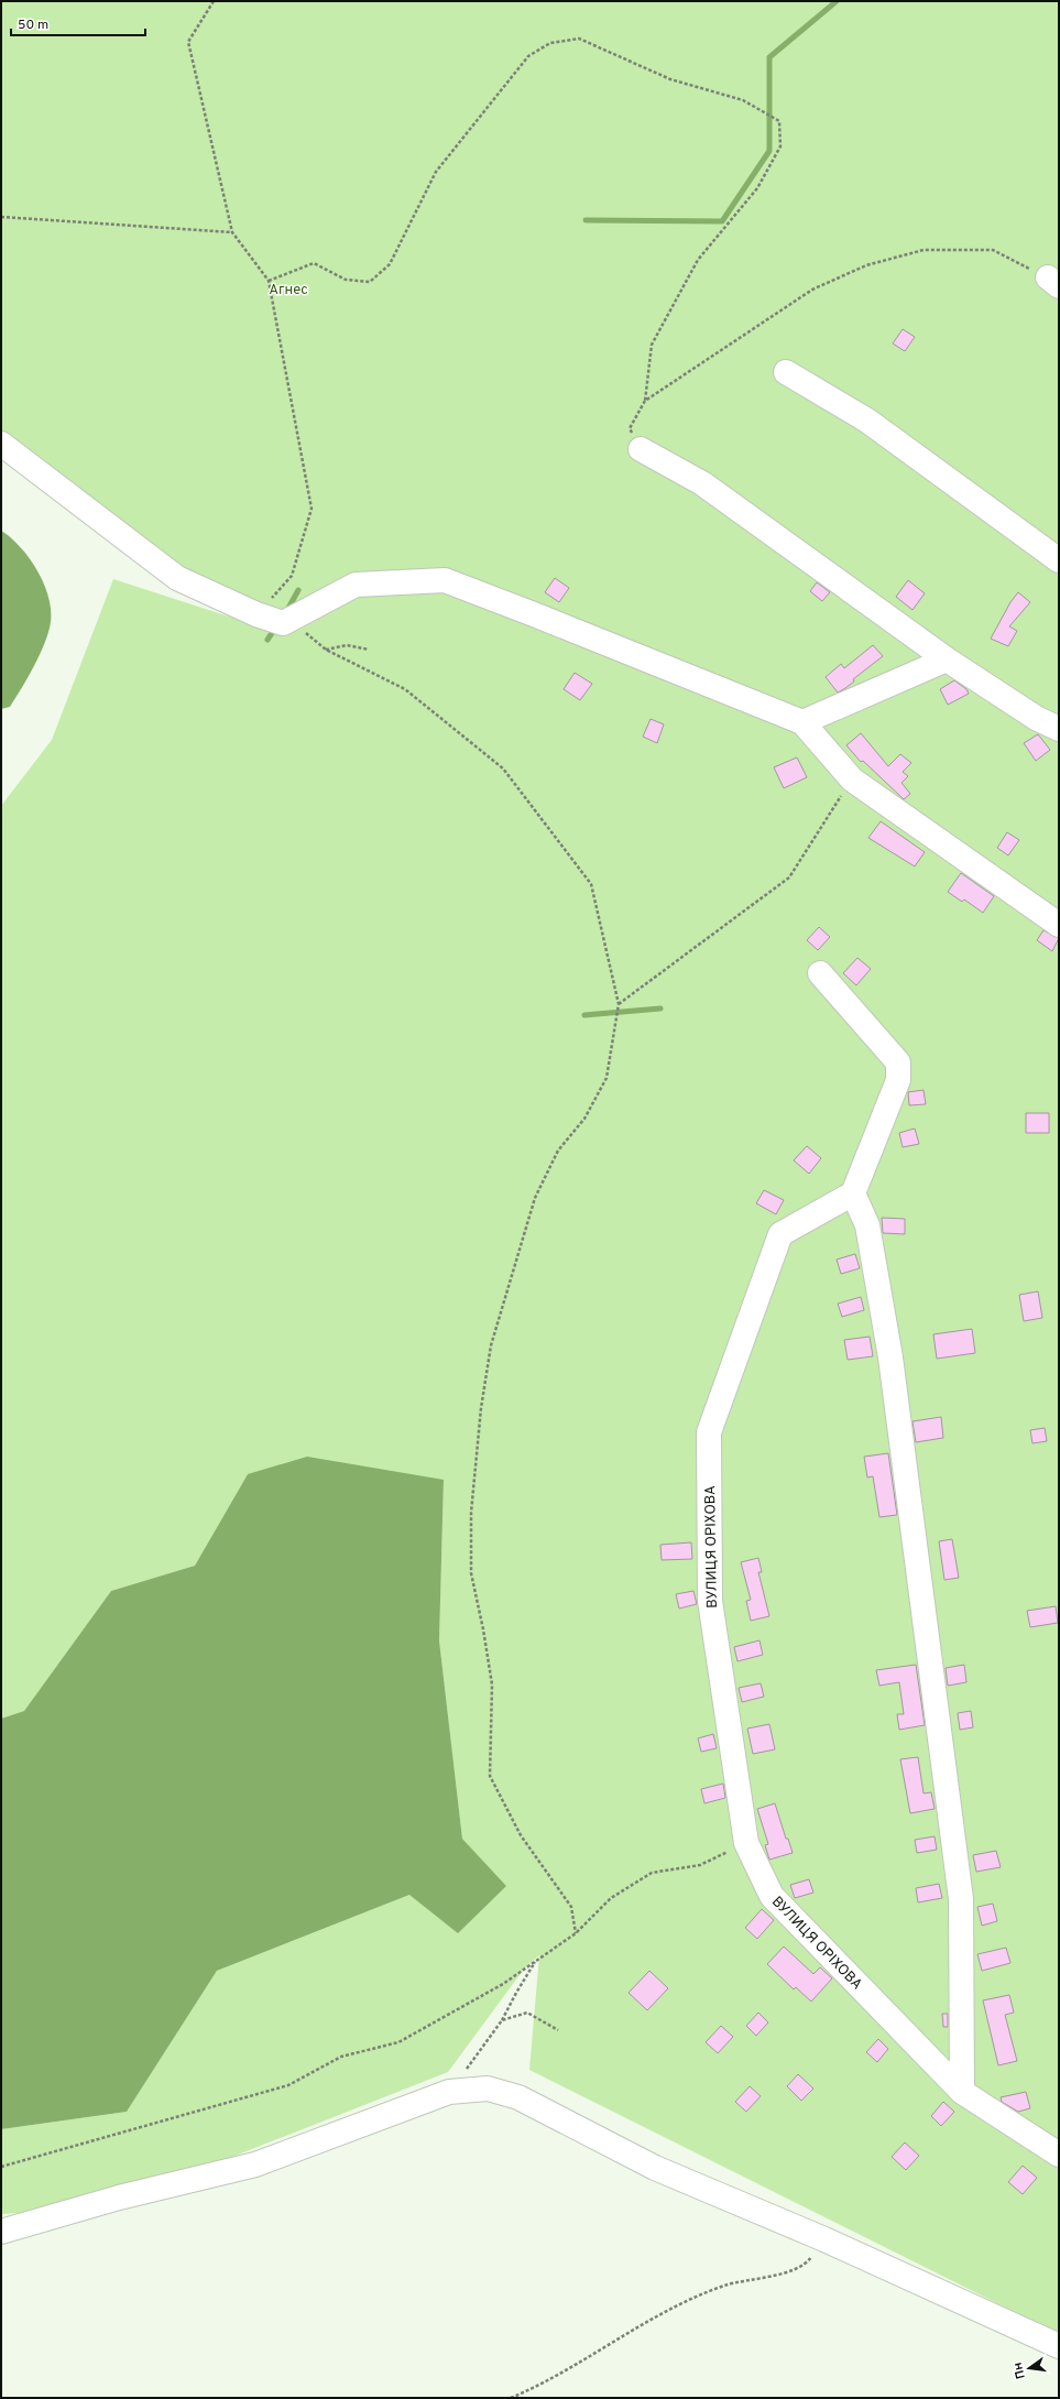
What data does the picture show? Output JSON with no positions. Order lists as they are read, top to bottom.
{
  "streets": {
    "street": ["ВУЛИЦЯ ОРІХОВА"]
  },
  "parks": ["Агнес"],
  "scale_bar": "50 m",
  "north": "left"
}
